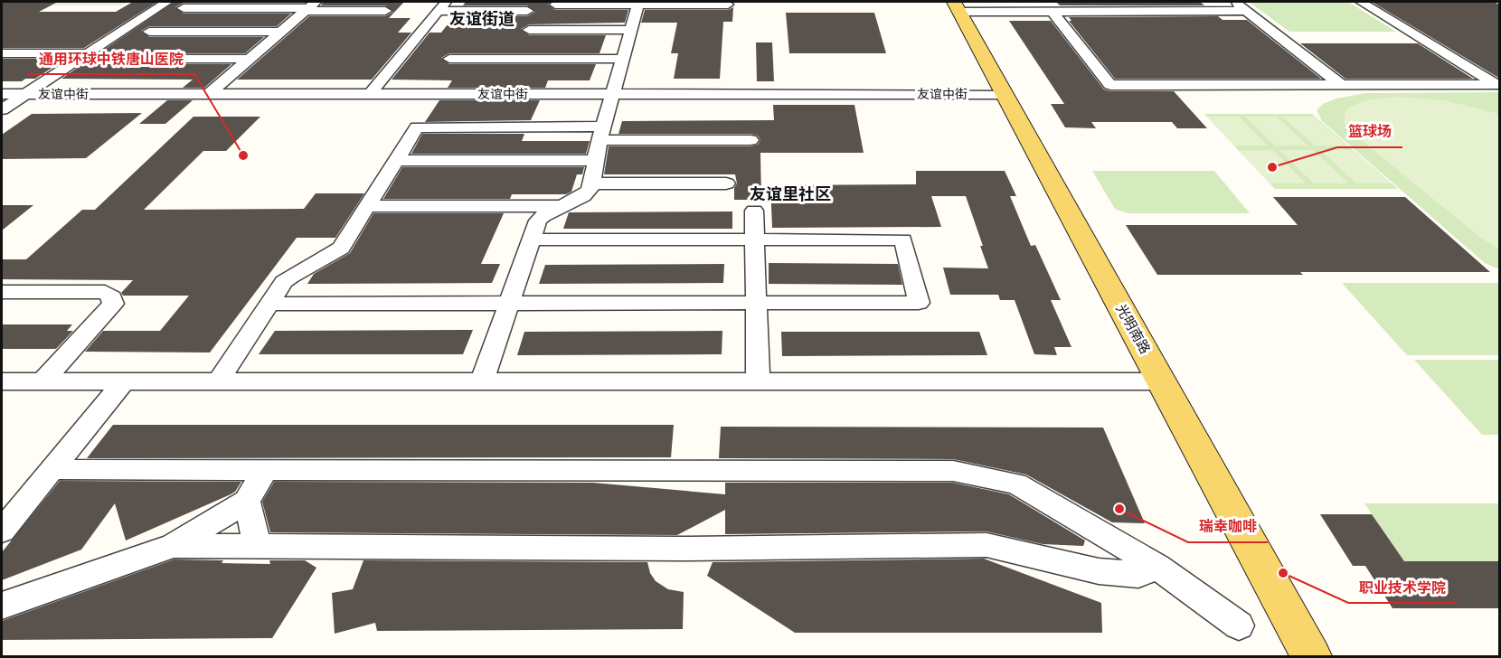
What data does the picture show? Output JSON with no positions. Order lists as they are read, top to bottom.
{
  "streets": {
    "main road": ["光明南路"],
    "street": ["友谊中街"]
  },
  "crossings": [
    ["友谊中街", "光明南路"]
  ],
  "districts": ["友谊街道", "友谊里社区"],
  "places": [
    "通用环球中铁唐山医院",
    "篮球场",
    "瑞幸咖啡",
    "职业技术学院"
  ]
}
